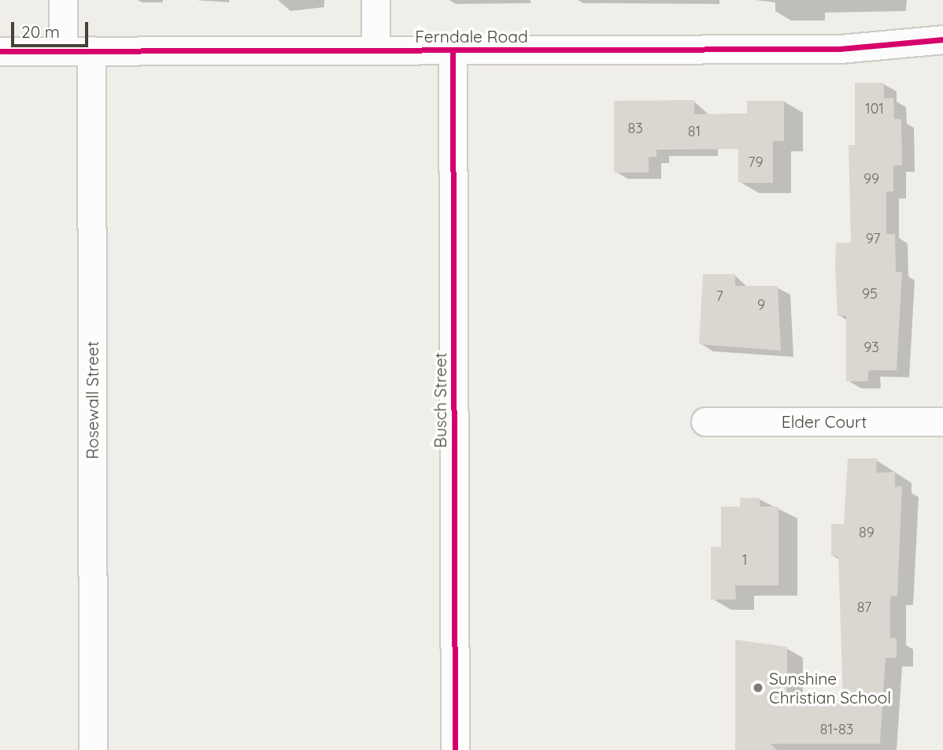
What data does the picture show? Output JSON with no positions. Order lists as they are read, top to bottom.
{
  "streets": {
    "street": [
      "Ferndale Road",
      "Rosewall Street",
      "Busch Street",
      "Elder Court"
    ]
  },
  "crossings": [
    ["Ferndale Road", "Rosewall Street"],
    ["Ferndale Road", "Busch Street"]
  ],
  "places": ["Sunshine Christian School"],
  "house_numbers": [
    "101",
    "83",
    "81",
    "79",
    "99",
    "97",
    "95",
    "7",
    "9",
    "93",
    "89",
    "1",
    "87",
    "81-83"
  ],
  "scale_bar": "20 m"
}
